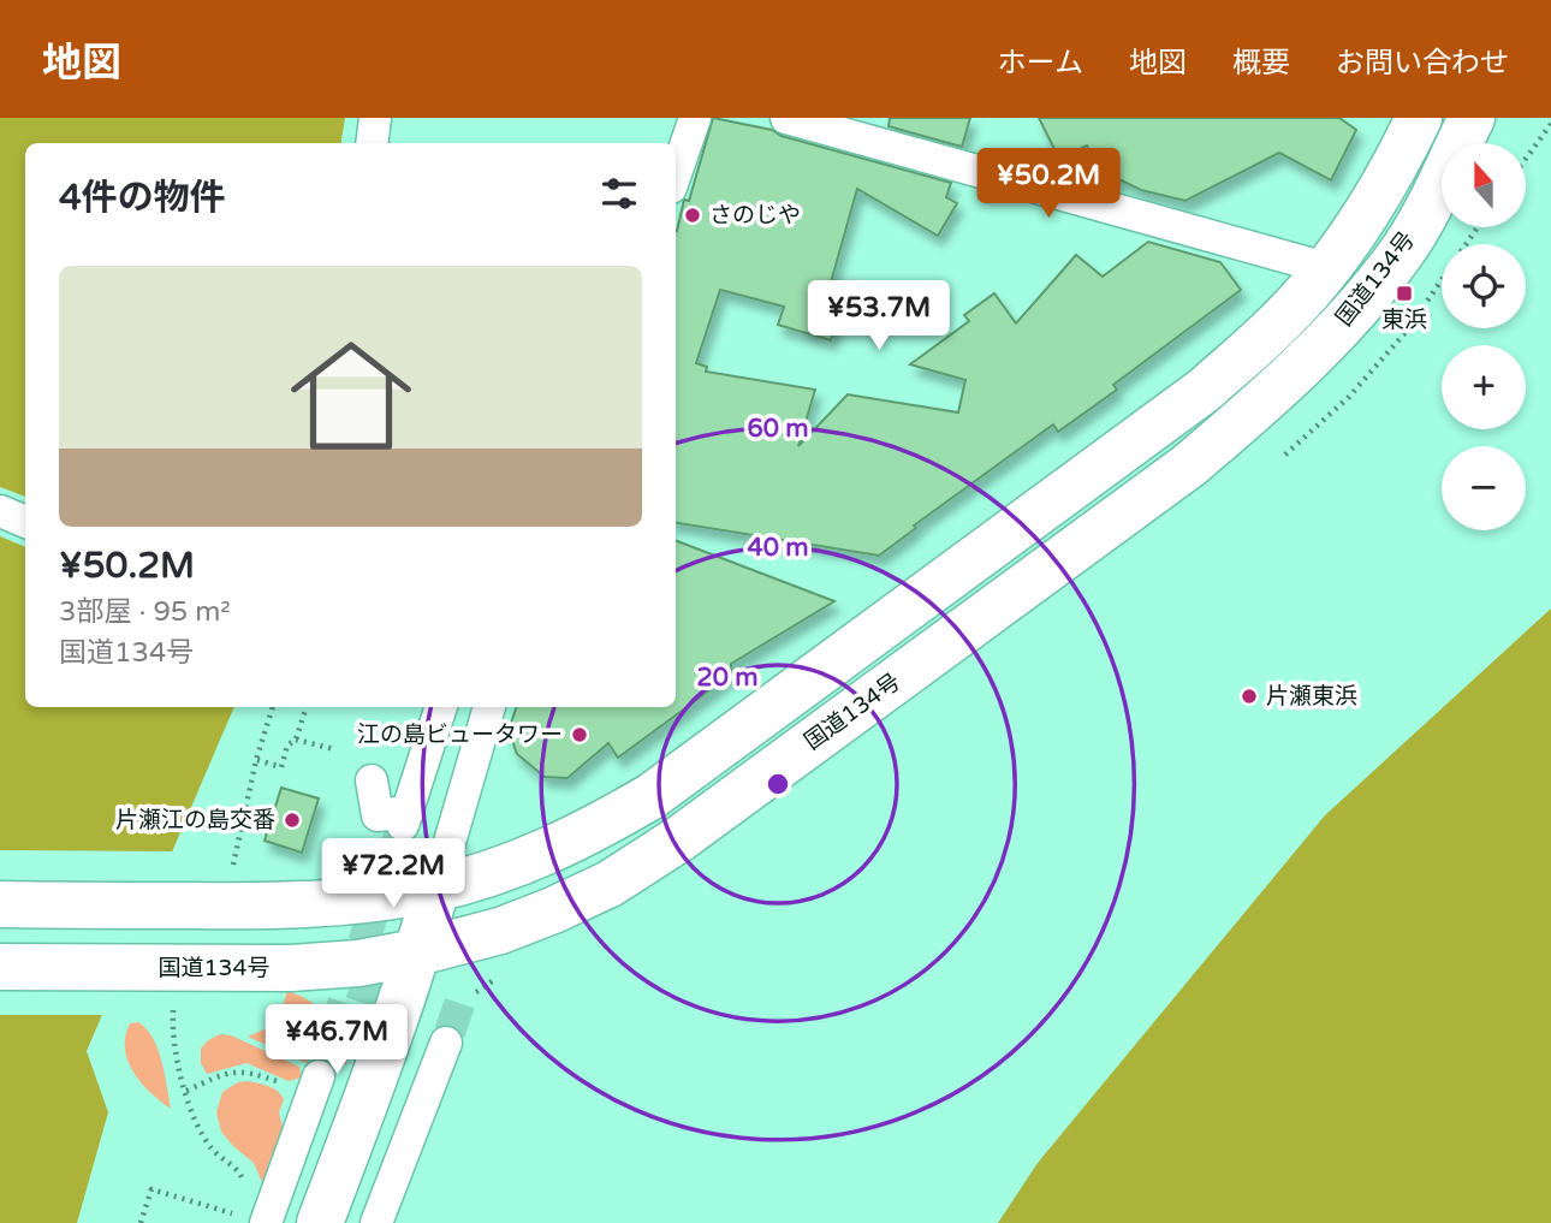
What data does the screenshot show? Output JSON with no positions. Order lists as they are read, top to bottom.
{
  "streets": {
    "main road": ["国道134号"]
  },
  "places": {
    "other": [
      "さのじや",
      "片瀬東浜",
      "江の島ビュータワー",
      "片瀬江の島交番"
    ],
    "transit": ["東浜"]
  },
  "north": "top",
  "page": {
    "header": "地図",
    "nav": [
      "ホーム",
      "地図",
      "概要",
      "お問い合わせ"
    ],
    "map_buttons": ["+", "−"],
    "heading": "4件の物件",
    "price": [
      "¥50.2M",
      "¥53.7M",
      "¥72.2M",
      "¥46.7M"
    ],
    "list": [
      {
        "name": "¥50.2M",
        "note": "3部屋 · 95 m² · 国道134号"
      }
    ]
  },
  "rings": ["60 m", "40 m", "20 m"]
}
